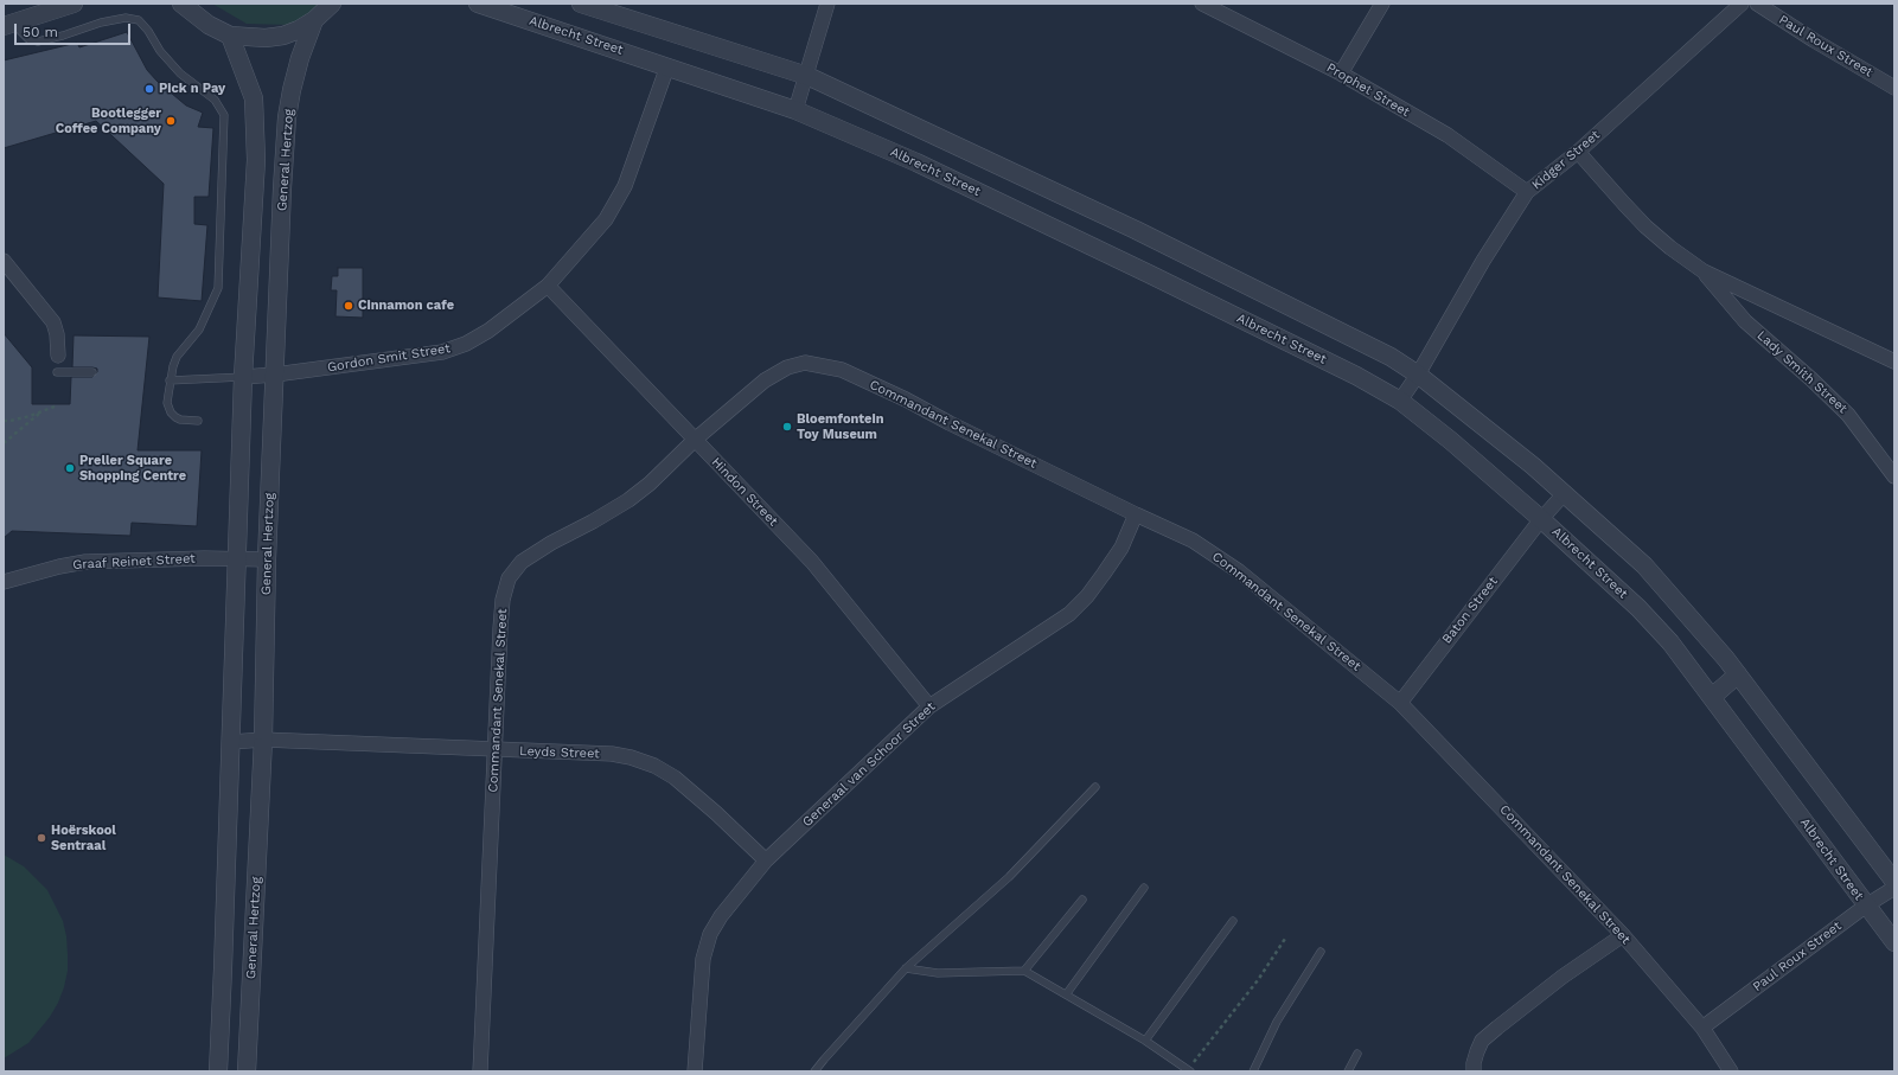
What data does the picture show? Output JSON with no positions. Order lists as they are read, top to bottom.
{
  "streets": {
    "street": [
      "Albrecht Street",
      "Paul Roux Street",
      "Prophet Street",
      "General Hertzog",
      "Kidger Street",
      "Gordon Smit Street",
      "Lady Smith Street",
      "Commandant Senekal Street",
      "Hindon Street",
      "Graaf Reinet Street",
      "Baton Street",
      "Leyds Street",
      "Generaal van Schoor Street"
    ]
  },
  "crossings": [
    ["Albrecht Street", "Paul Roux Street"],
    ["Albrecht Street", "Kidger Street"],
    ["Albrecht Street", "Gordon Smit Street"],
    ["Albrecht Street", "Baton Street"],
    ["Paul Roux Street", "Commandant Senekal Street"],
    ["Prophet Street", "Kidger Street"],
    ["General Hertzog", "Gordon Smit Street"],
    ["General Hertzog", "Graaf Reinet Street"],
    ["General Hertzog", "Leyds Street"],
    ["Kidger Street", "Lady Smith Street"],
    ["Gordon Smit Street", "Hindon Street"],
    ["Commandant Senekal Street", "Hindon Street"],
    ["Commandant Senekal Street", "Baton Street"],
    ["Commandant Senekal Street", "Leyds Street"],
    ["Commandant Senekal Street", "Generaal van Schoor Street"],
    ["Hindon Street", "Generaal van Schoor Street"],
    ["Leyds Street", "Generaal van Schoor Street"]
  ],
  "places": [
    "Pick n Pay",
    "Bootlegger Coffee Company",
    "Cinnamon cafe",
    "Bloemfontein Toy Museum",
    "Preller Square Shopping Centre",
    "Hoërskool Sentraal"
  ],
  "scale_bar": "50 m"
}
